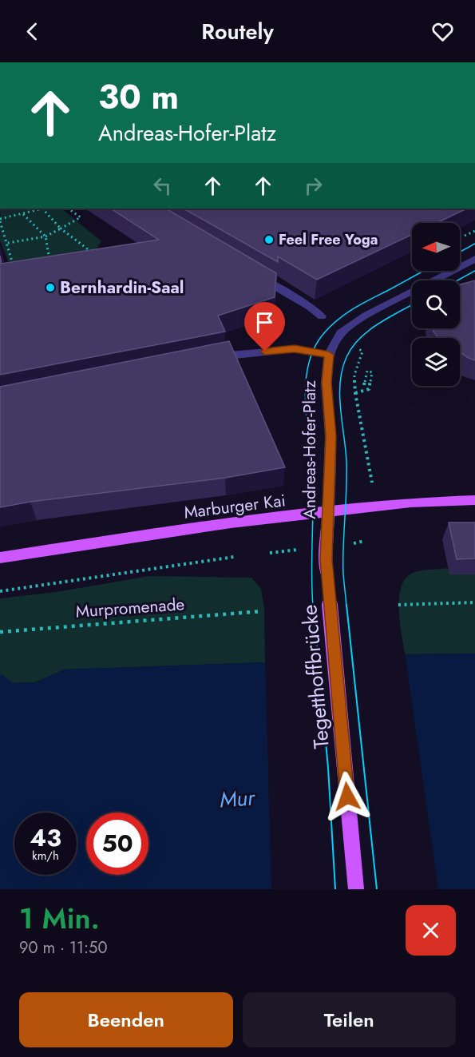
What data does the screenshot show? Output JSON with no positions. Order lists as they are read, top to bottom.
{
  "streets": {
    "main road": ["Andreas-Hofer-Platz", "Marburger Kai", "Tegetthoffbrücke"],
    "path": ["Murpromenade"]
  },
  "crossings": [
    ["Andreas-Hofer-Platz", "Marburger Kai"],
    ["Andreas-Hofer-Platz", "Tegetthoffbrücke"]
  ],
  "water": ["Mur"],
  "places": ["Feel Free Yoga", "Bernhardin-Saal"],
  "north": "left",
  "page": {
    "header": "Routely",
    "turn": ["30 m", "Andreas-Hofer-Platz"],
    "speed": "43 km/h",
    "limit": "50",
    "heading": ["1 Min.", "90 m · 11:50"],
    "buttons": ["Beenden", "Teilen"]
  }
}
